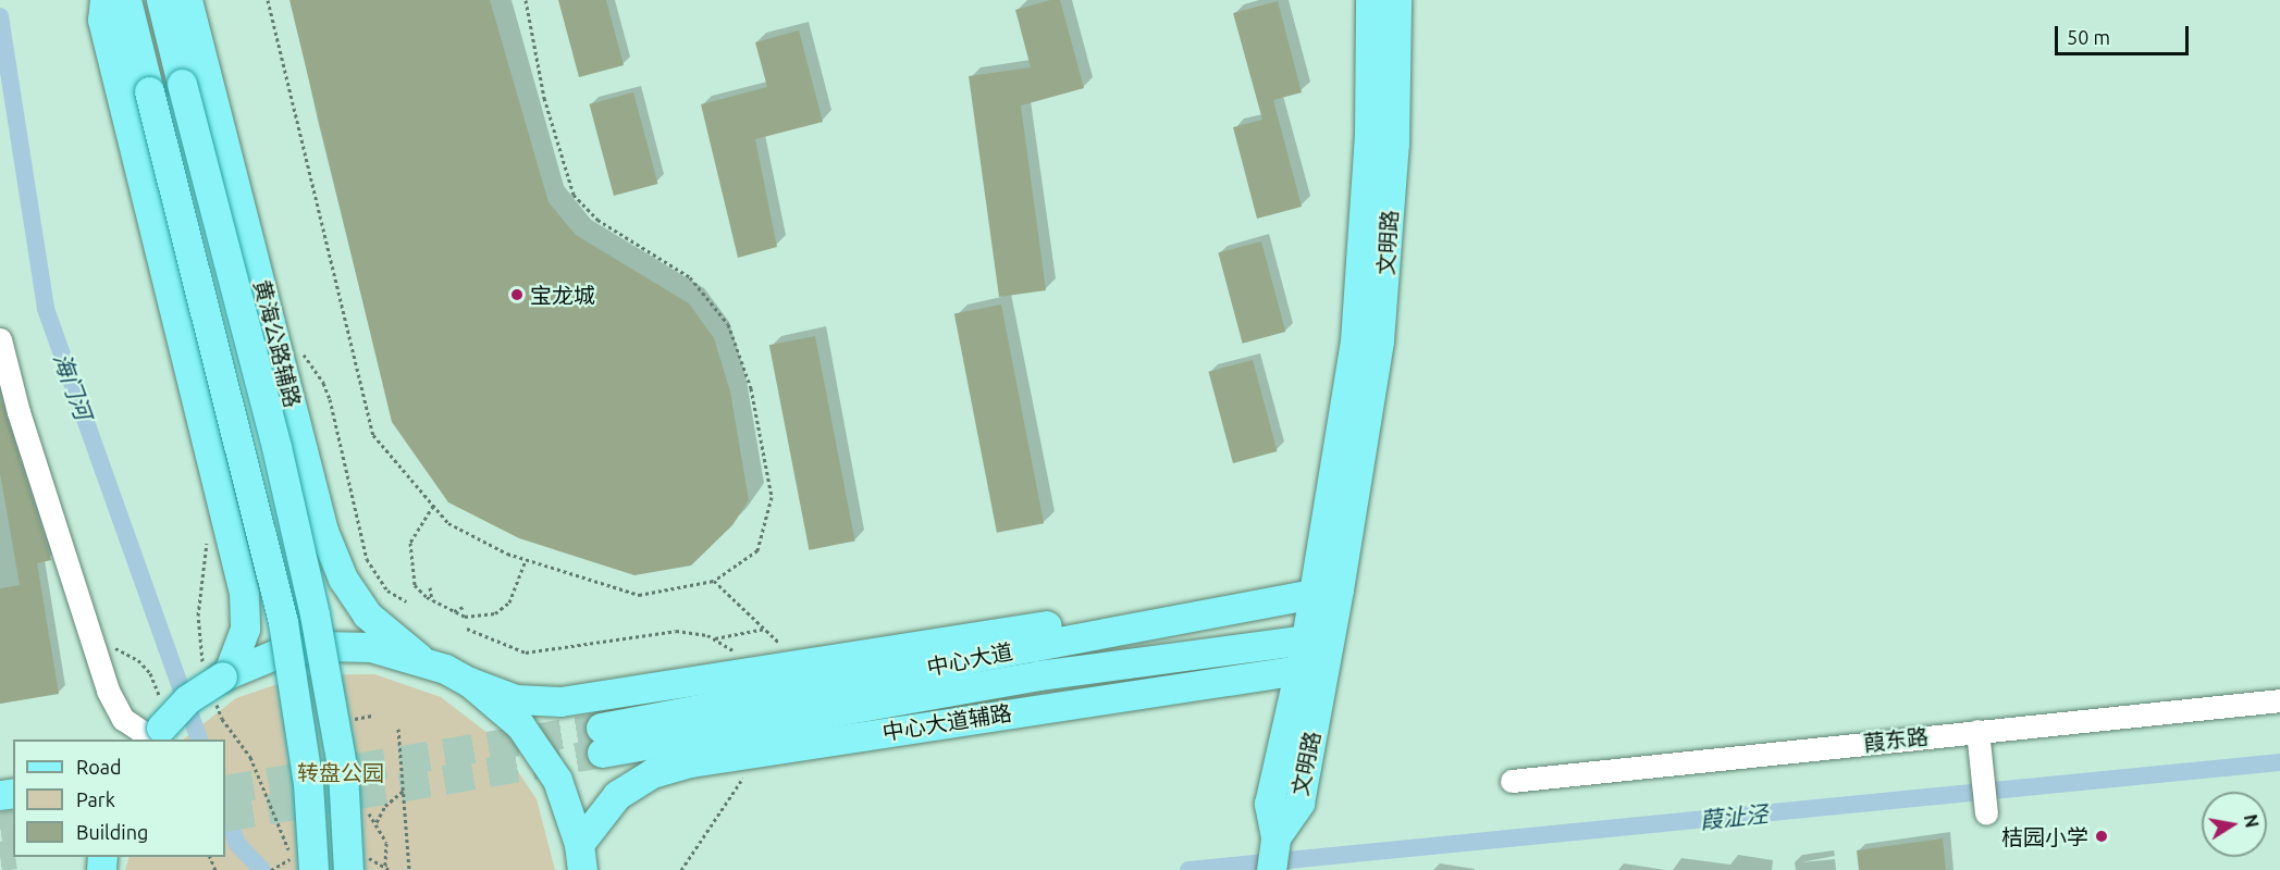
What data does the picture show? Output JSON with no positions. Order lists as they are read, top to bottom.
{
  "streets": {
    "main road": [
      "文明路",
      "黄海公路辅路",
      "中心大道",
      "中心大道辅路"
    ],
    "street": ["葭东路"]
  },
  "crossings": [
    ["文明路", "中心大道"],
    ["文明路", "中心大道辅路"]
  ],
  "water": ["海门河", "葭沚泾"],
  "parks": ["转盘公园"],
  "places": ["宝龙城", "桔园小学"],
  "legend": ["Road", "Park", "Building"],
  "scale_bar": "50 m",
  "north": "right"
}
